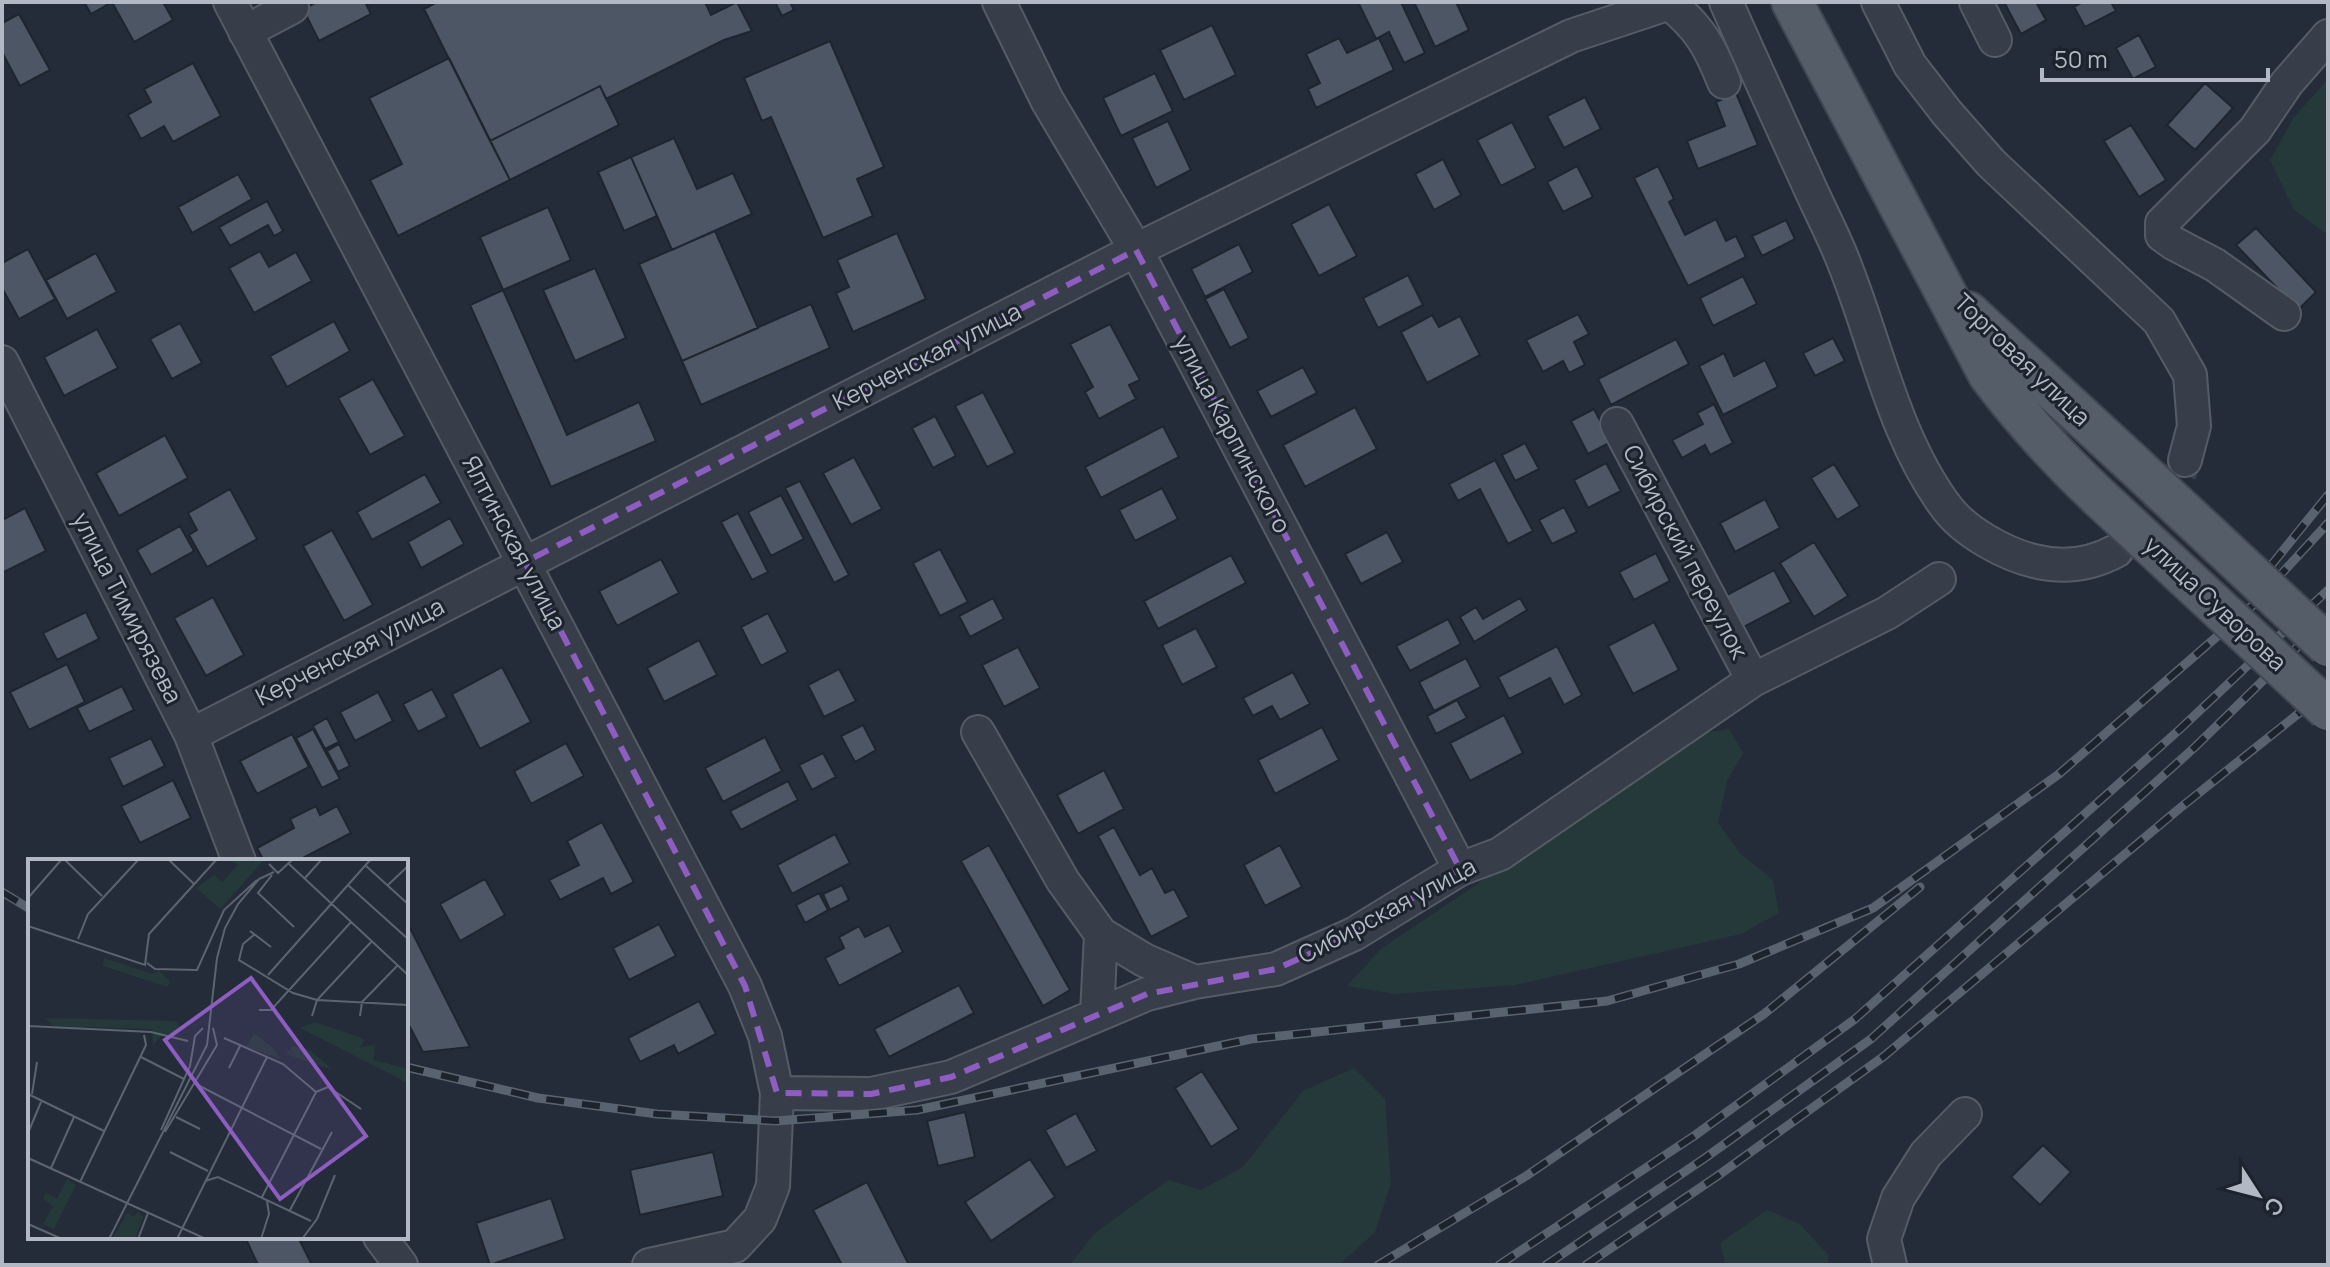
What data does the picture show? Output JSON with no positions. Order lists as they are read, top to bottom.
{
  "streets": {
    "main road": ["Торговая улица", "улица Суворова"],
    "street": [
      "Керченская улица",
      "улица Карпинского",
      "Ялтинская улица",
      "Сибирский переулок",
      "улица Тимирязева",
      "Сибирская улица"
    ]
  },
  "crossings": [
    ["Керченская улица", "улица Карпинского"],
    ["Керченская улица", "Ялтинская улица"],
    ["Керченская улица", "улица Тимирязева"],
    ["Торговая улица", "улица Суворова"],
    ["улица Карпинского", "Сибирская улица"],
    ["Ялтинская улица", "Сибирская улица"],
    ["Сибирский переулок", "Сибирская улица"]
  ],
  "scale_bar": "50 m",
  "north": "bottom right"
}
